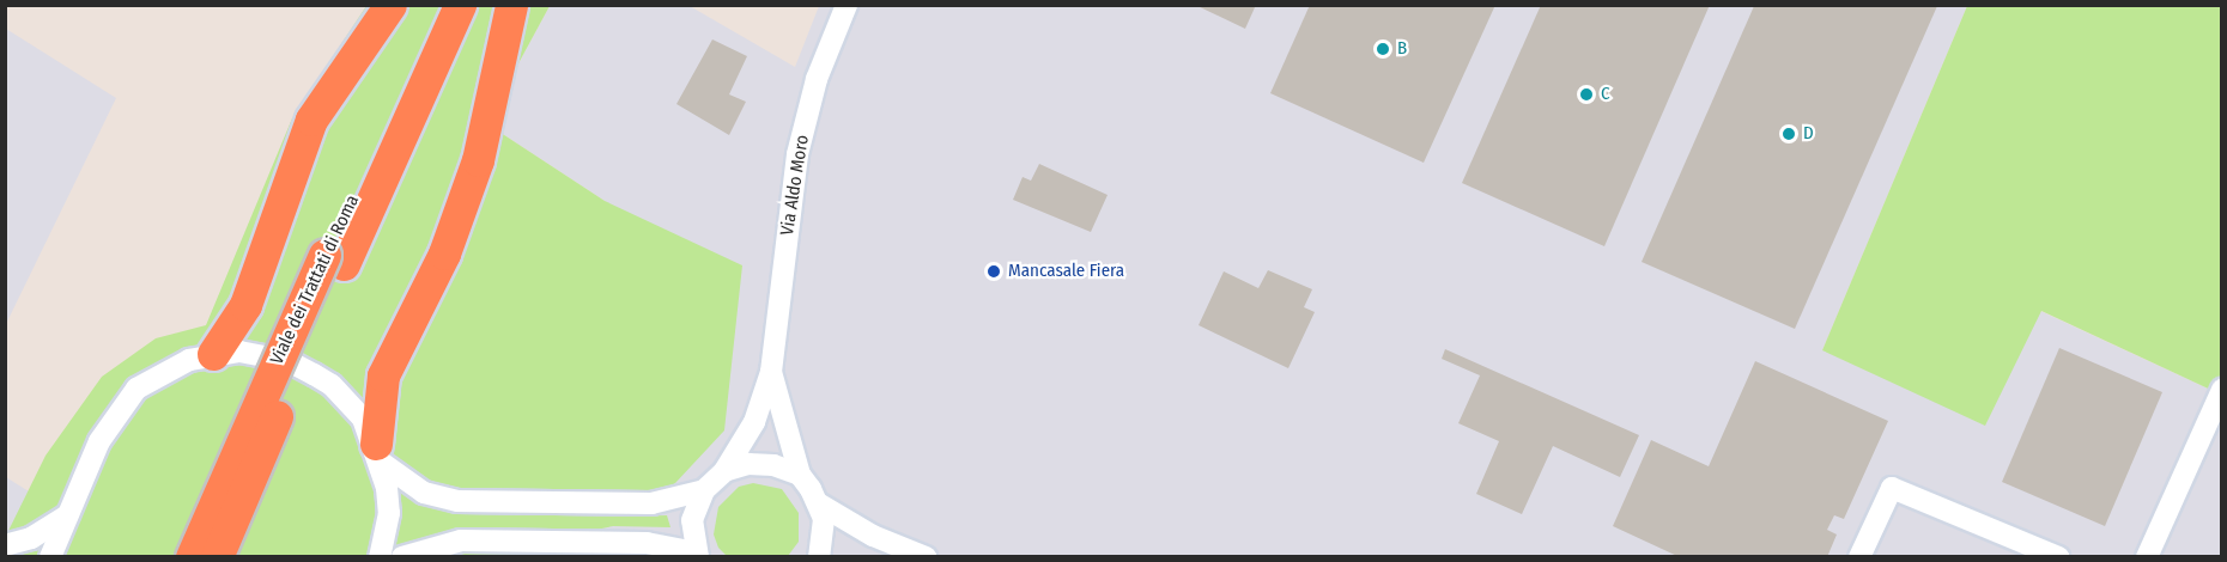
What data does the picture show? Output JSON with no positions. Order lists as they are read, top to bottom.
{
  "streets": {
    "highway": ["Viale dei Trattati di Roma"],
    "street": ["Via Aldo Moro"]
  },
  "places": [
    "B",
    "C",
    "D",
    "Mancasale Fiera"
  ]
}
